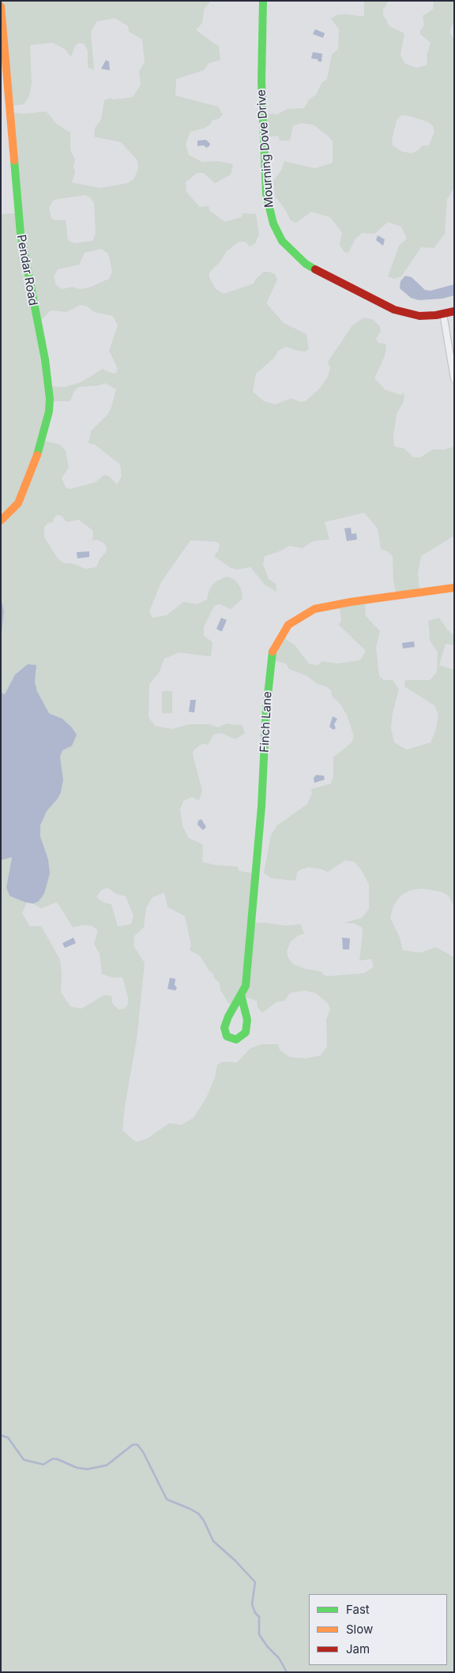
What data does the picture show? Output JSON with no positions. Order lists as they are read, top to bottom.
{
  "streets": {
    "street": ["Mourning Dove Drive", "Pendar Road", "Finch Lane"]
  },
  "legend": ["Fast", "Slow", "Jam"]
}
